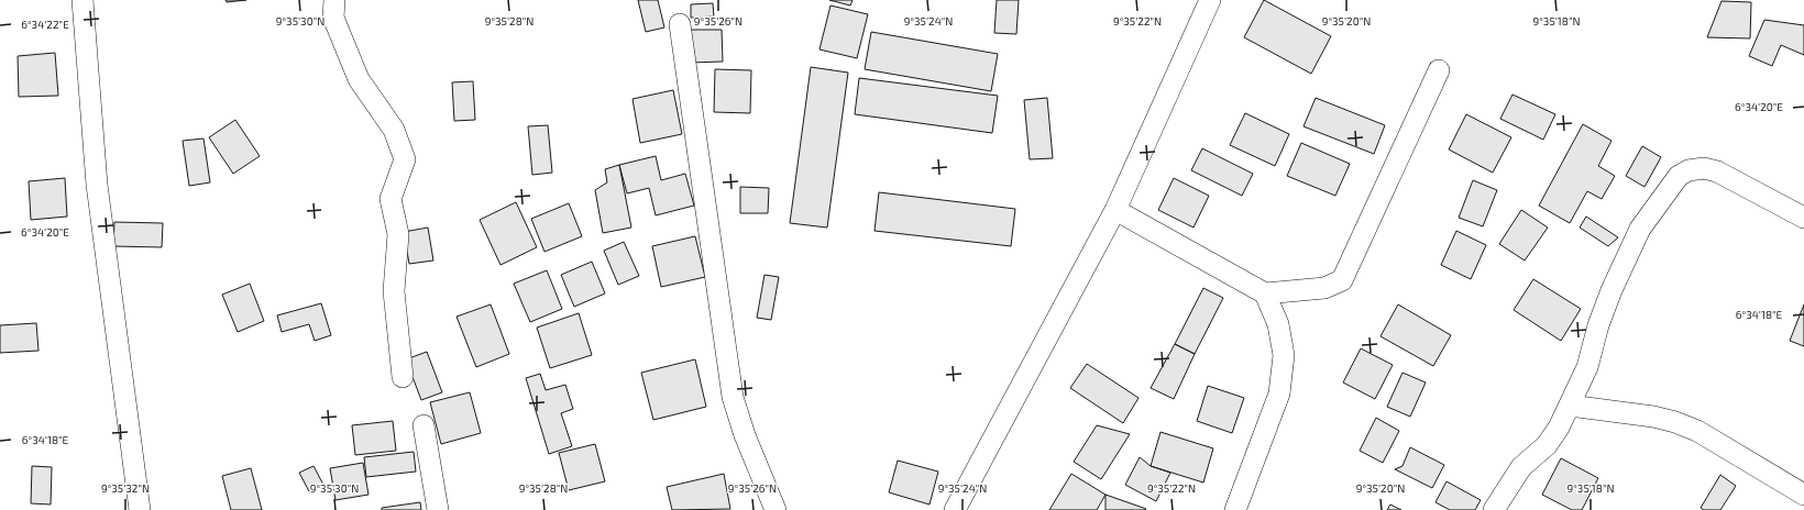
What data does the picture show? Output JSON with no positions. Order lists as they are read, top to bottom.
{
  "coordinates": [
    "9°35'30\"N",
    "9°35'28\"N",
    "9°35'26\"N",
    "9°35'24\"N",
    "9°35'22\"N",
    "9°35'20\"N",
    "9°35'18\"N",
    "6°34'22\"E",
    "6°34'20\"E",
    "6°34'18\"E",
    "9°35'32\"N"
  ]
}
